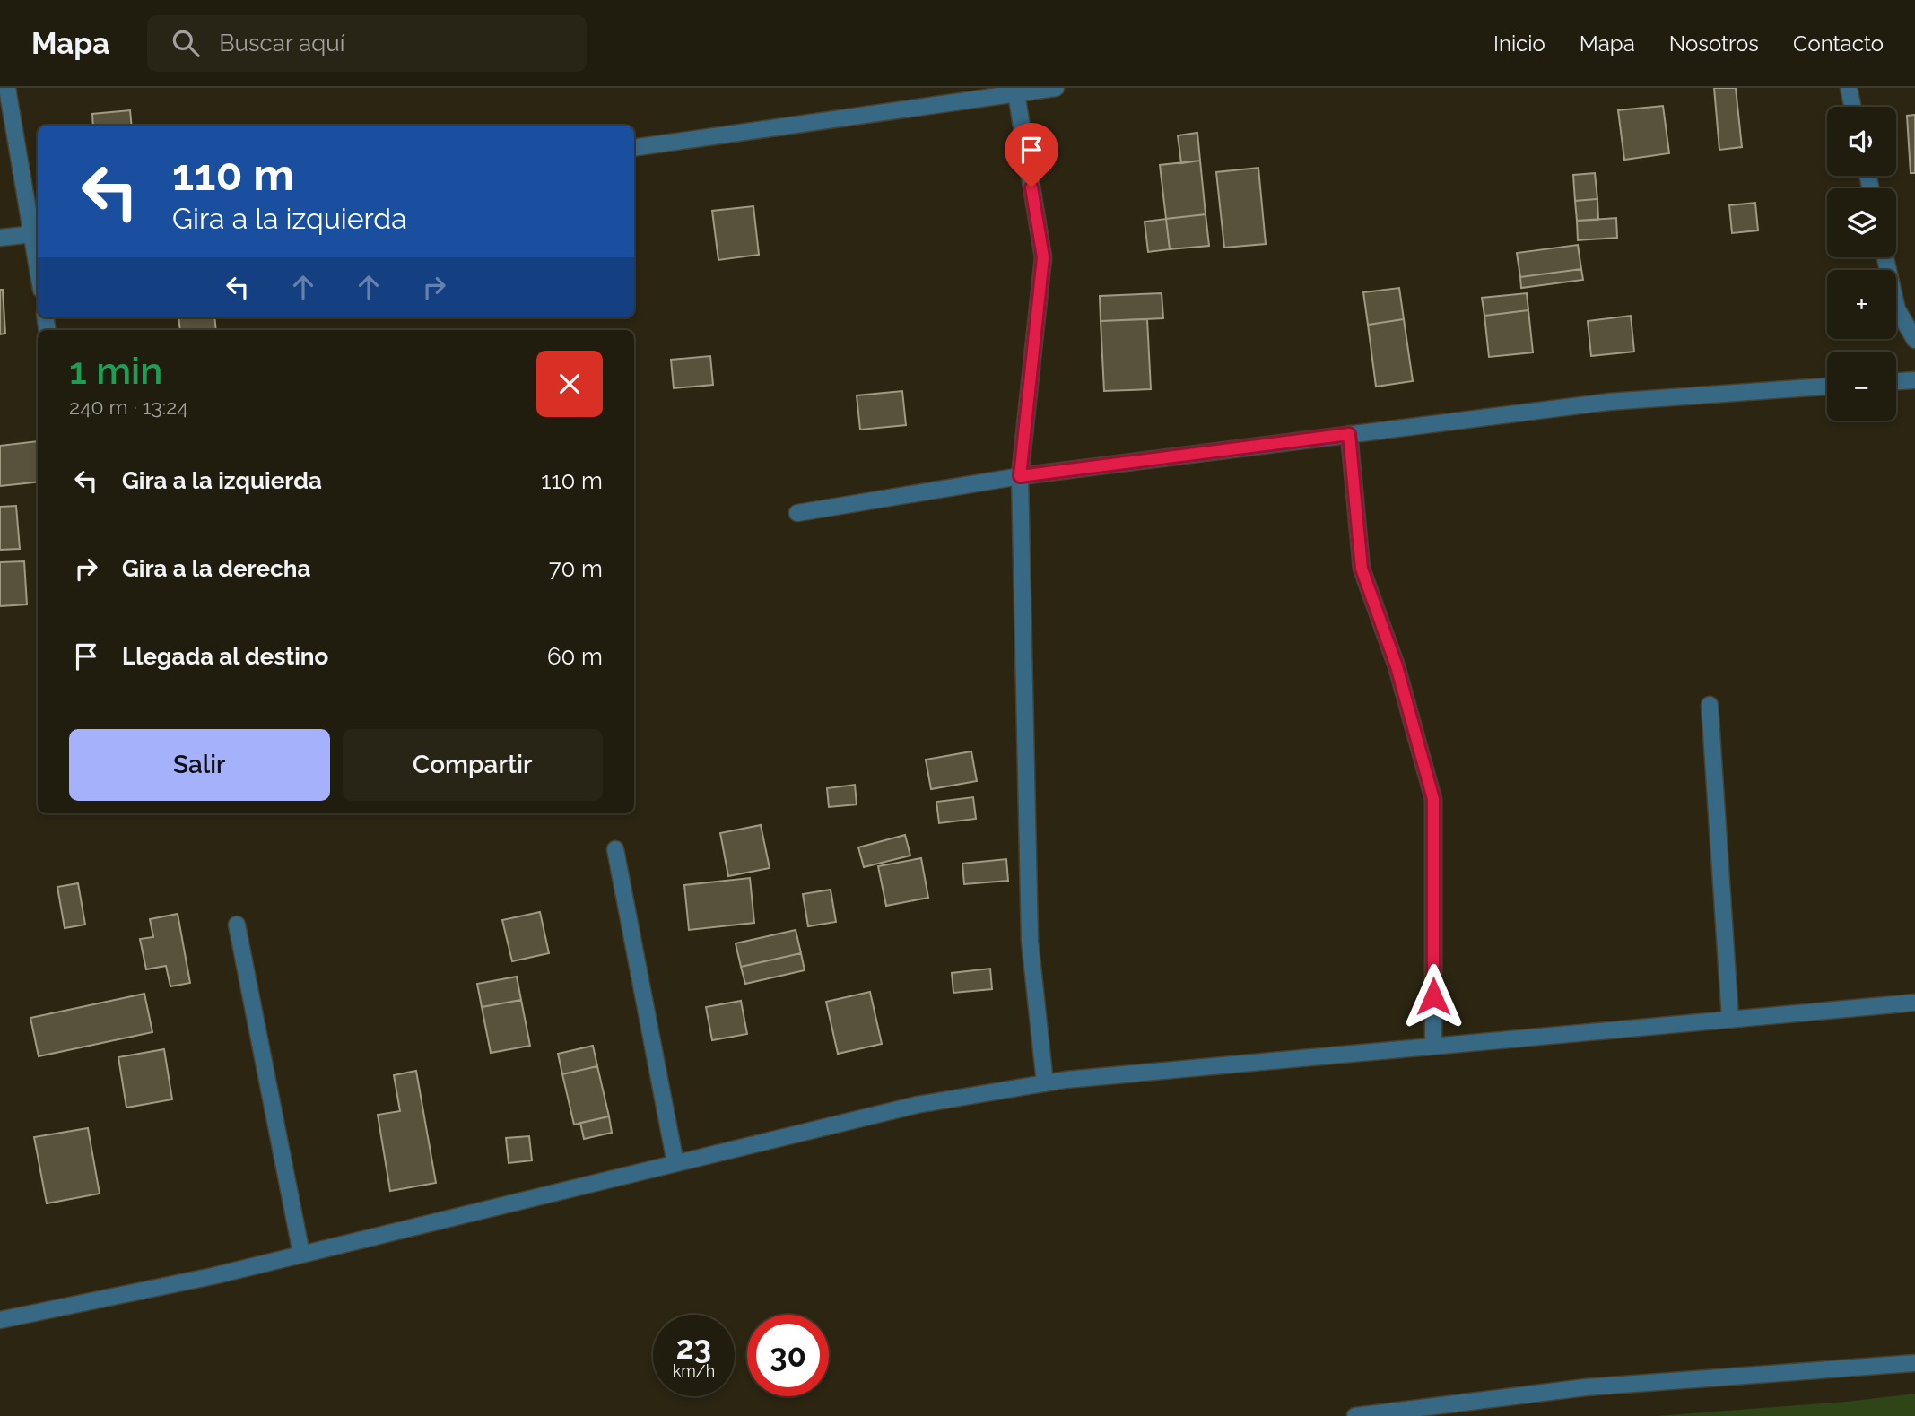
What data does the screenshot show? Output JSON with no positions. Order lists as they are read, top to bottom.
{
  "page": {
    "header": "Mapa",
    "search": "Buscar aquí",
    "nav": [
      "Inicio",
      "Mapa",
      "Nosotros",
      "Contacto"
    ],
    "map_buttons": ["+", "−"],
    "turn": ["110 m", "Gira a la izquierda"],
    "heading": ["1 min", "240 m · 13:24"],
    "list": [
      {
        "name": "Gira a la izquierda",
        "value": "110 m"
      },
      {
        "name": "Gira a la derecha",
        "value": "70 m"
      },
      {
        "name": "Llegada al destino",
        "value": "60 m"
      }
    ],
    "buttons": ["Salir", "Compartir"],
    "speed": "23 km/h",
    "limit": "30"
  }
}
